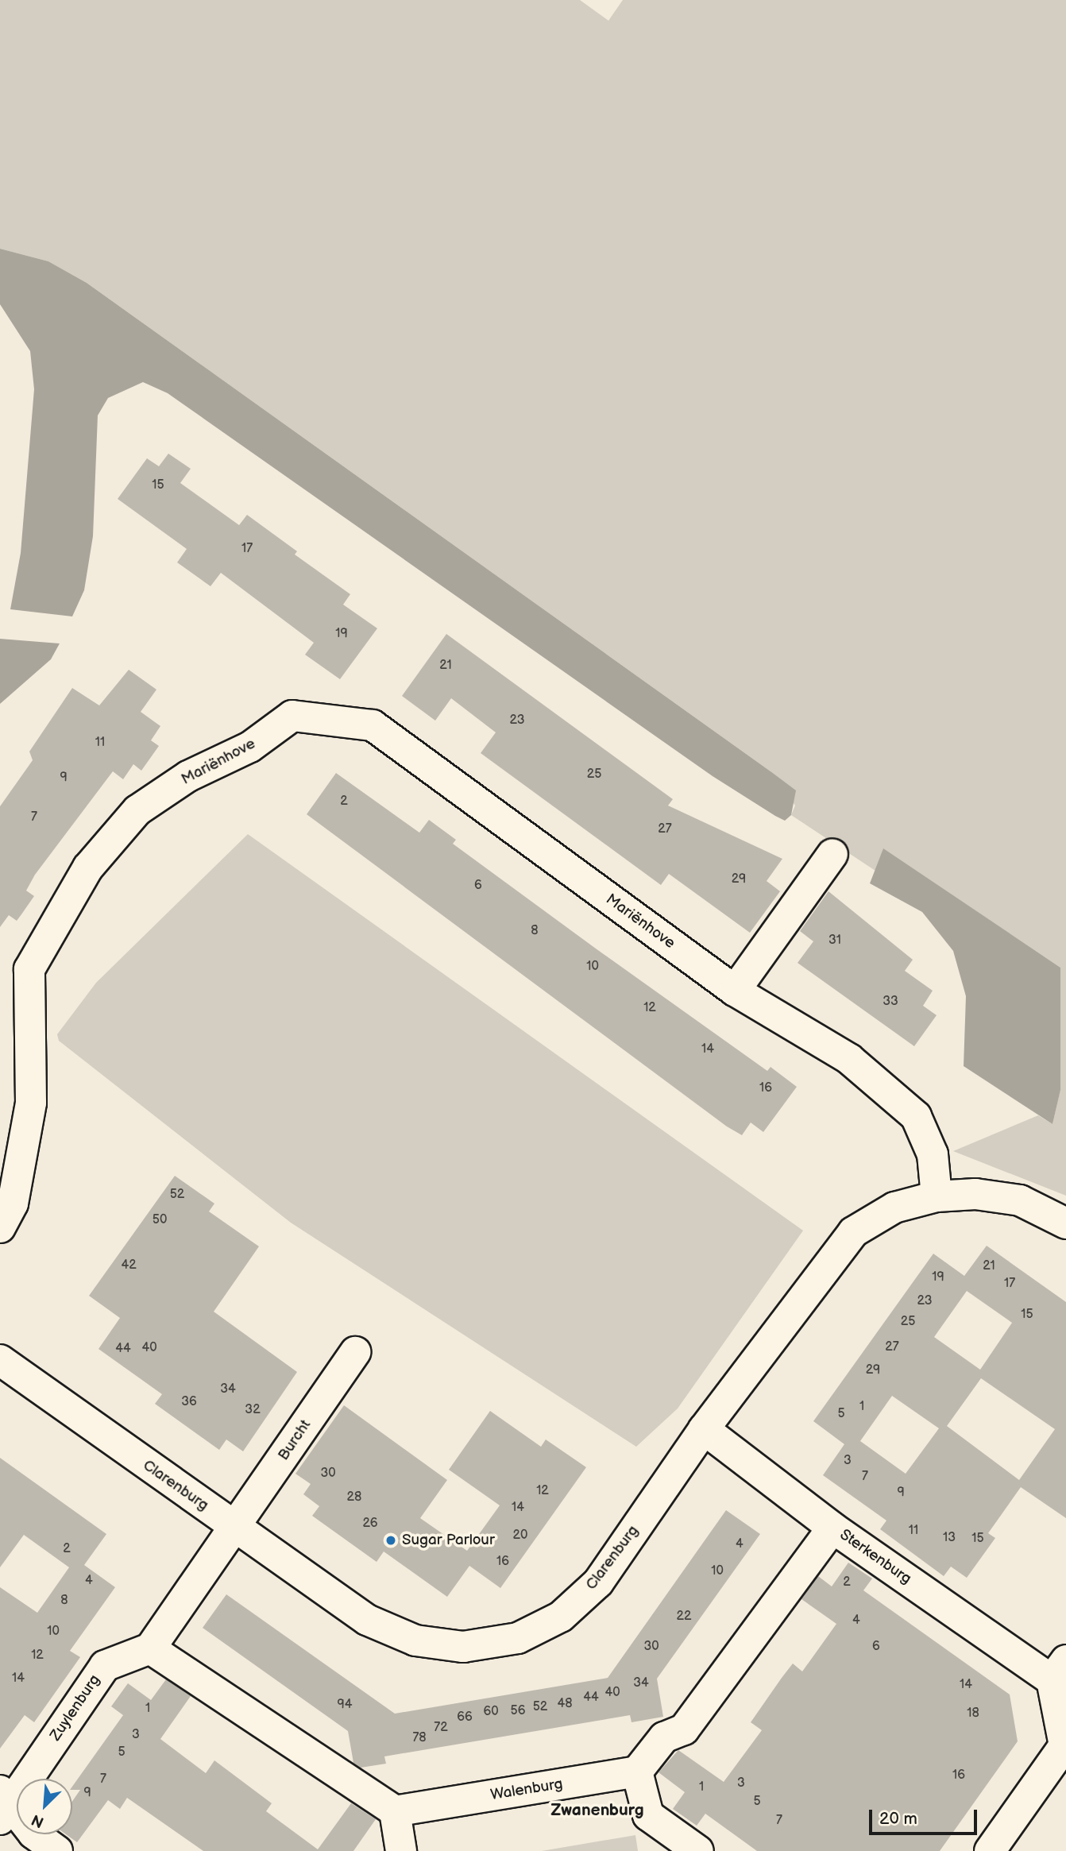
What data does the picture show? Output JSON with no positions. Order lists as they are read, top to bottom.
{
  "streets": {
    "street": [
      "Mariënhove",
      "Burcht",
      "Clarenburg",
      "Sterkenburg",
      "Zuylenburg",
      "Walenburg"
    ]
  },
  "crossings": [
    ["Mariënhove", "Clarenburg"],
    ["Burcht", "Clarenburg"],
    ["Clarenburg", "Sterkenburg"]
  ],
  "districts": ["Zwanenburg"],
  "places": ["Sugar Parlour"],
  "house_numbers": [
    "15",
    "17",
    "19",
    "21",
    "23",
    "11",
    "25",
    "9",
    "2",
    "7",
    "27",
    "29",
    "6",
    "8",
    "31",
    "10",
    "33",
    "12",
    "14",
    "16",
    "52",
    "50",
    "42",
    "21",
    "19",
    "17",
    "23",
    "15",
    "25",
    "27",
    "40",
    "44",
    "29",
    "34",
    "36",
    "1",
    "32",
    "5",
    "3",
    "30",
    "7",
    "12",
    "9",
    "28",
    "14",
    "26",
    "11",
    "20",
    "13",
    "15",
    "4",
    "2",
    "16",
    "10",
    "4",
    "2",
    "8",
    "22",
    "4",
    "10",
    "30",
    "6",
    "12",
    "14",
    "34",
    "14",
    "40",
    "44",
    "48",
    "94",
    "52",
    "1",
    "56",
    "60",
    "18",
    "66",
    "72",
    "3",
    "78",
    "5",
    "16",
    "7",
    "3",
    "1",
    "9",
    "5",
    "7"
  ],
  "scale_bar": "20 m",
  "north": "bottom left"
}
